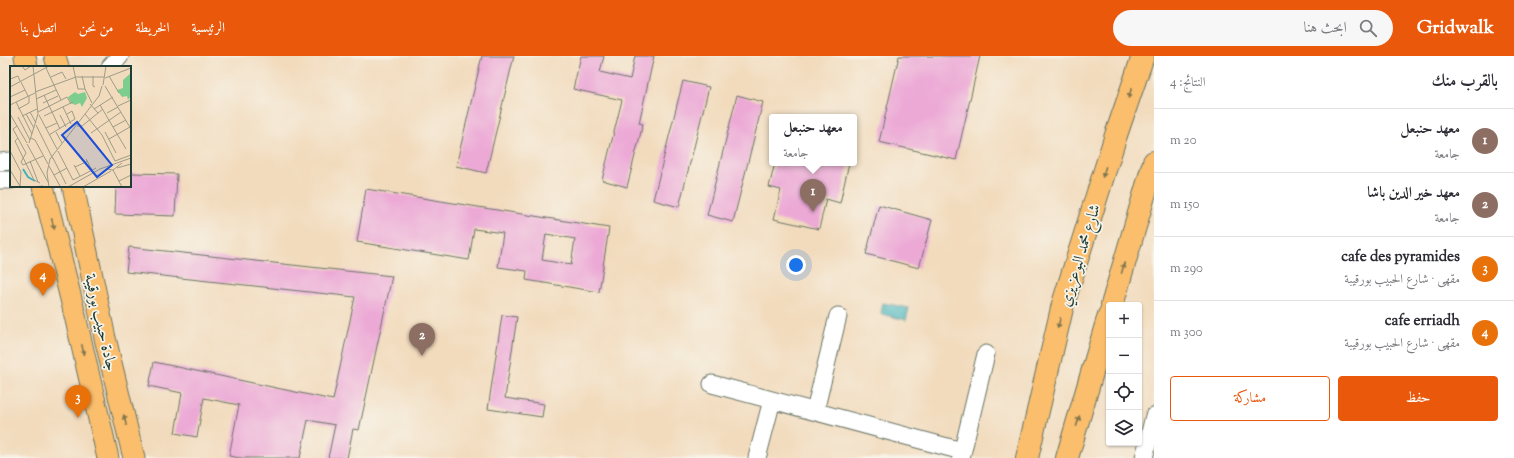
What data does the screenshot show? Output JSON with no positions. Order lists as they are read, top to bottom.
{
  "streets": {
    "highway": ["شارع محمد البوعزيزي"],
    "main road": ["جادة حبيب بورقيبة"]
  },
  "page": {
    "header": "Gridwalk",
    "search": "ابحث هنا",
    "nav": [
      "الرئيسية",
      "الخريطة",
      "من نحن",
      "اتصل بنا"
    ],
    "heading": ["بالقرب منك", "النتائج: 4"],
    "list": [
      {
        "mark": "1",
        "name": "معهد حنبعل",
        "note": "جامعة",
        "value": "20 m"
      },
      {
        "mark": "2",
        "name": "معهد خير الدين باشا",
        "note": "جامعة",
        "value": "150 m"
      },
      {
        "mark": "3",
        "name": "cafe des pyramides",
        "note": "مقهى · شارع الحبيب بورقيبة",
        "value": "290 m"
      },
      {
        "mark": "4",
        "name": "cafe erriadh",
        "note": "مقهى · شارع الحبيب بورقيبة",
        "value": "300 m"
      }
    ],
    "popup": ["معهد حنبعل", "جامعة"],
    "pins": [
      "1",
      "4",
      "2",
      "3"
    ],
    "map_buttons": ["+", "−"],
    "buttons": ["حفظ", "مشاركة"]
  }
}
